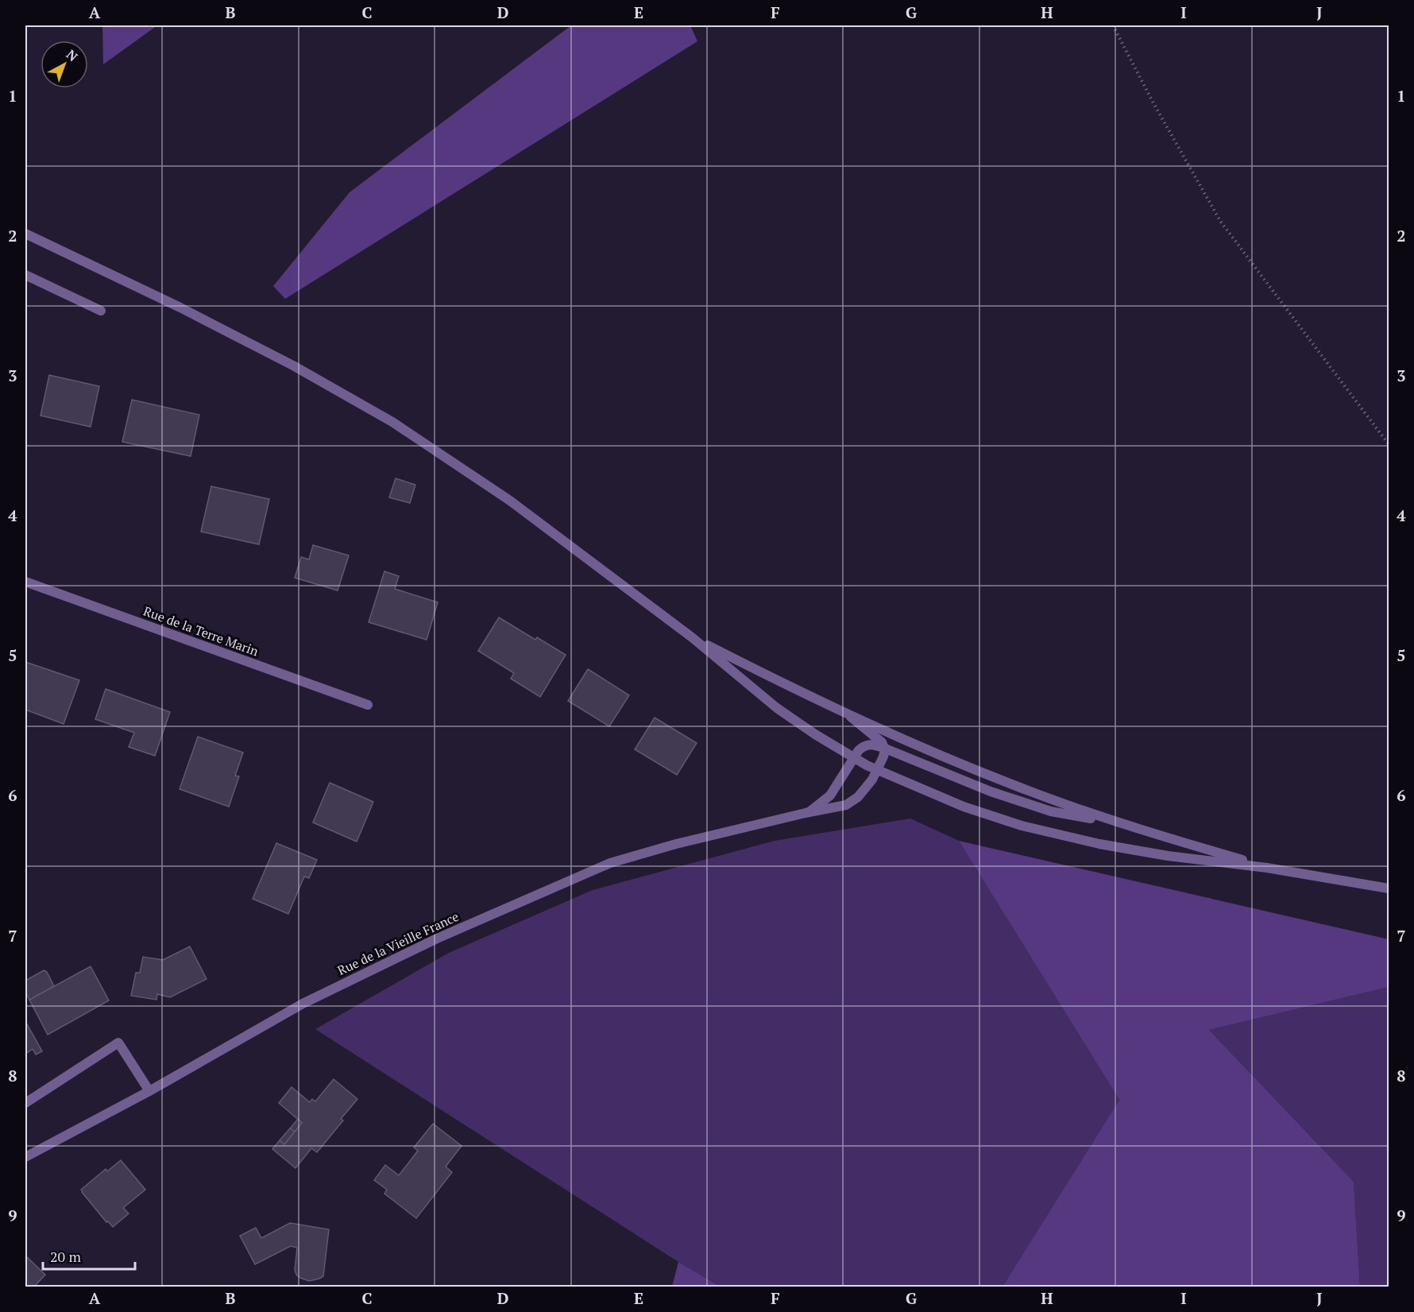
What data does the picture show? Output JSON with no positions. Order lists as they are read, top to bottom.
{
  "streets": {
    "street": ["Rue de la Terre Marin", "Rue de la Vieille France"]
  },
  "scale_bar": "20 m",
  "north": "top right",
  "grid": {
    "columns": [
      "A",
      "B",
      "C",
      "D",
      "E",
      "F",
      "G",
      "H",
      "I",
      "J"
    ],
    "rows": [
      "1",
      "2",
      "3",
      "4",
      "5",
      "6",
      "7",
      "8",
      "9"
    ]
  }
}
